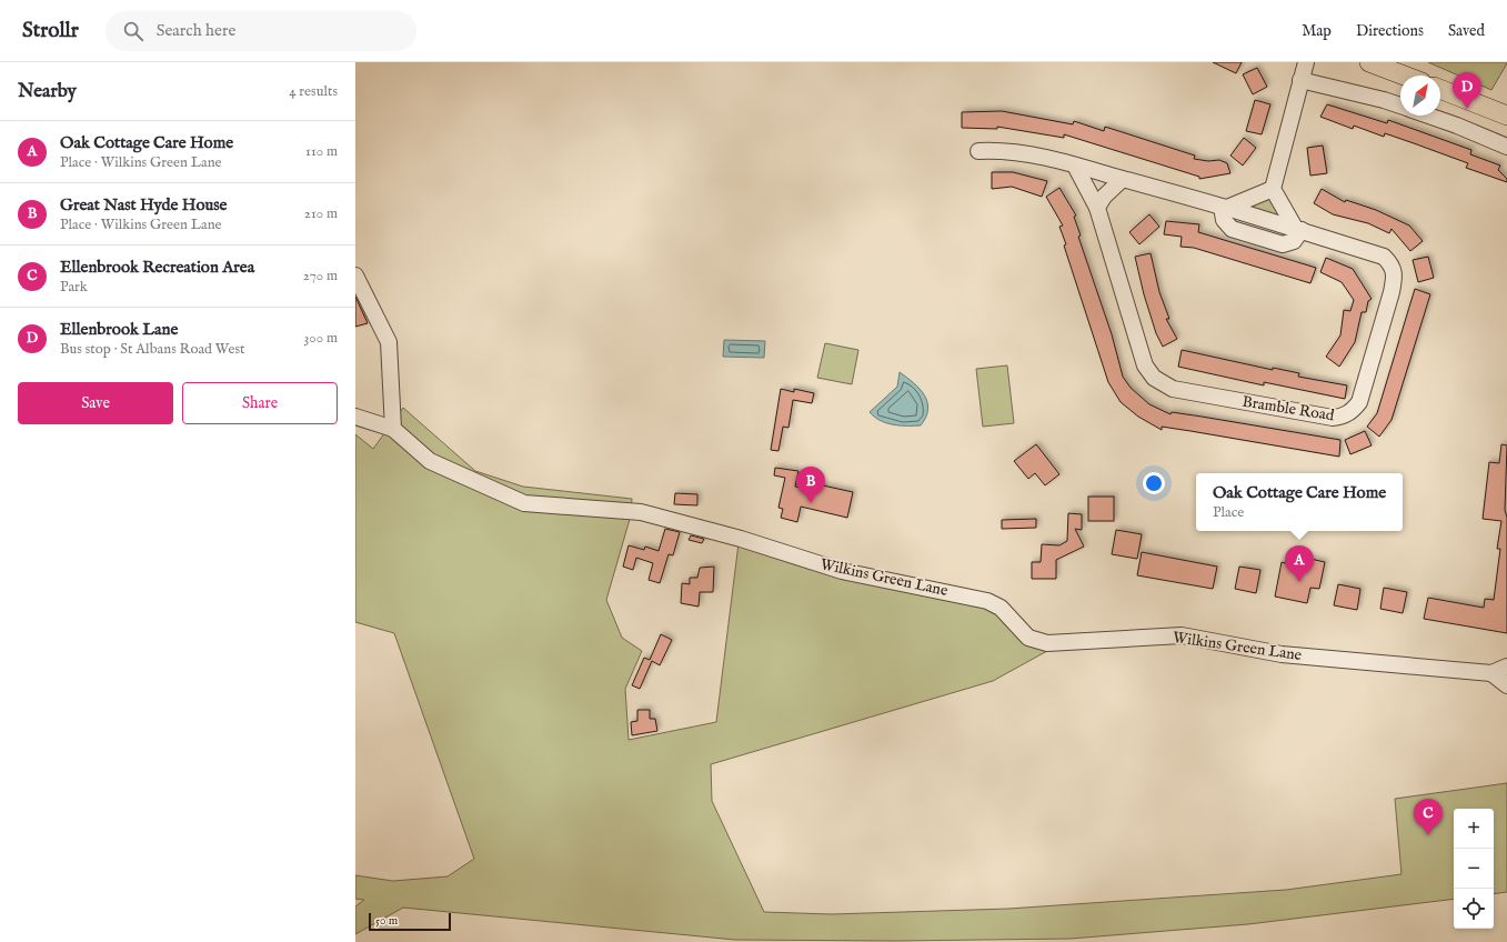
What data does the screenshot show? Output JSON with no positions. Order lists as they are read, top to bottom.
{
  "streets": {
    "street": ["Bramble Road", "Wilkins Green Lane"]
  },
  "scale_bar": "50 m",
  "north": "top right",
  "page": {
    "header": "Strollr",
    "search": "Search here",
    "nav": ["Map", "Directions", "Saved"],
    "heading": ["Nearby", "4 results"],
    "pins": [
      "D",
      "B",
      "A",
      "C"
    ],
    "list": [
      {
        "mark": "A",
        "name": "Oak Cottage Care Home",
        "note": "Place · Wilkins Green Lane",
        "value": "110 m"
      },
      {
        "mark": "B",
        "name": "Great Nast Hyde House",
        "note": "Place · Wilkins Green Lane",
        "value": "210 m"
      },
      {
        "mark": "C",
        "name": "Ellenbrook Recreation Area",
        "note": "Park",
        "value": "270 m"
      },
      {
        "mark": "D",
        "name": "Ellenbrook Lane",
        "note": "Bus stop · St Albans Road West",
        "value": "300 m"
      }
    ],
    "buttons": ["Save", "Share"],
    "popup": ["Oak Cottage Care Home", "Place"],
    "map_buttons": ["+", "−"],
    "scale": "50 m"
  }
}
